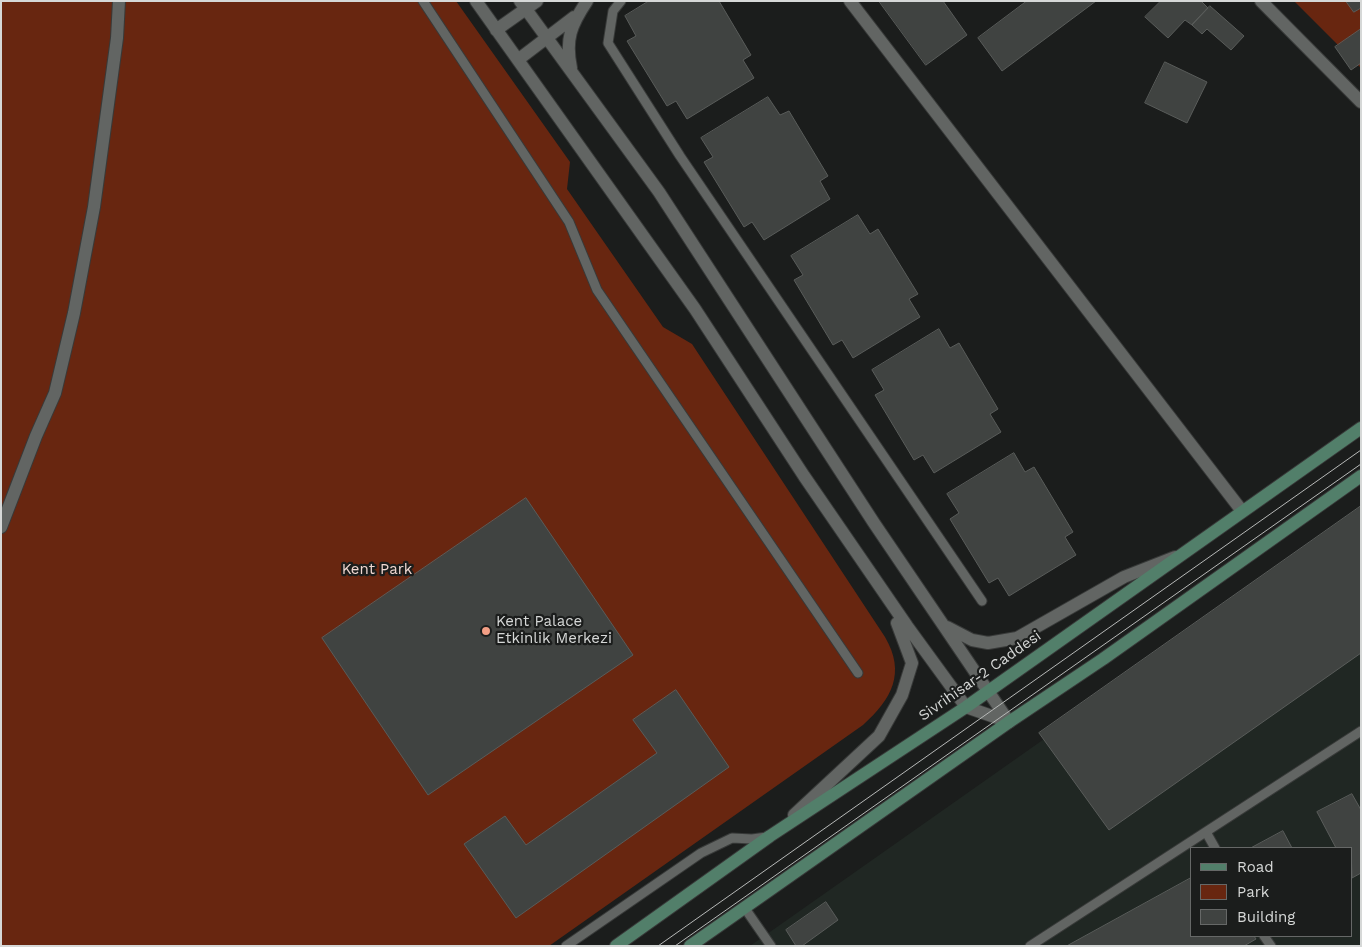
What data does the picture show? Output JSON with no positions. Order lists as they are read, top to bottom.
{
  "streets": {
    "main road": ["Sivrihisar-2 Caddesi"]
  },
  "parks": ["Kent Park"],
  "places": ["Kent Palace Etkinlik Merkezi"],
  "legend": ["Road", "Park", "Building"]
}
